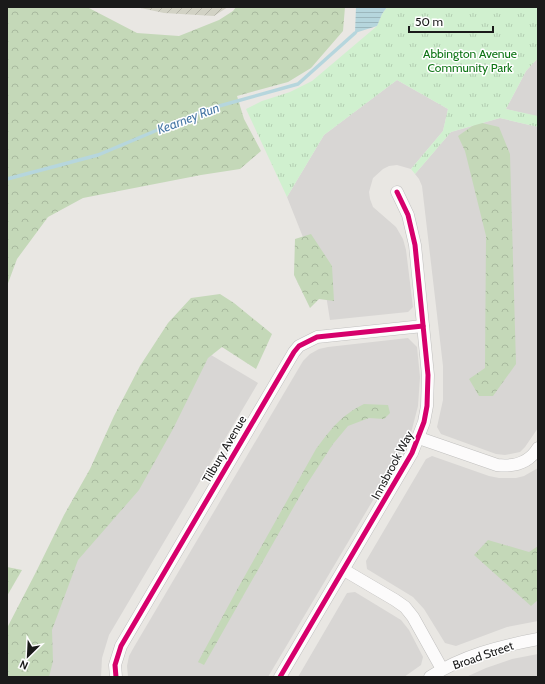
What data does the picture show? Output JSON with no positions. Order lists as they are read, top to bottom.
{
  "streets": {
    "street": ["Tilbury Avenue", "Innsbrook Way", "Broad Street"]
  },
  "crossings": [
    ["Tilbury Avenue", "Innsbrook Way"]
  ],
  "water": ["Kearney Run"],
  "parks": ["Abbington Avenue Community Park"],
  "scale_bar": "50 m",
  "north": "bottom left"
}
